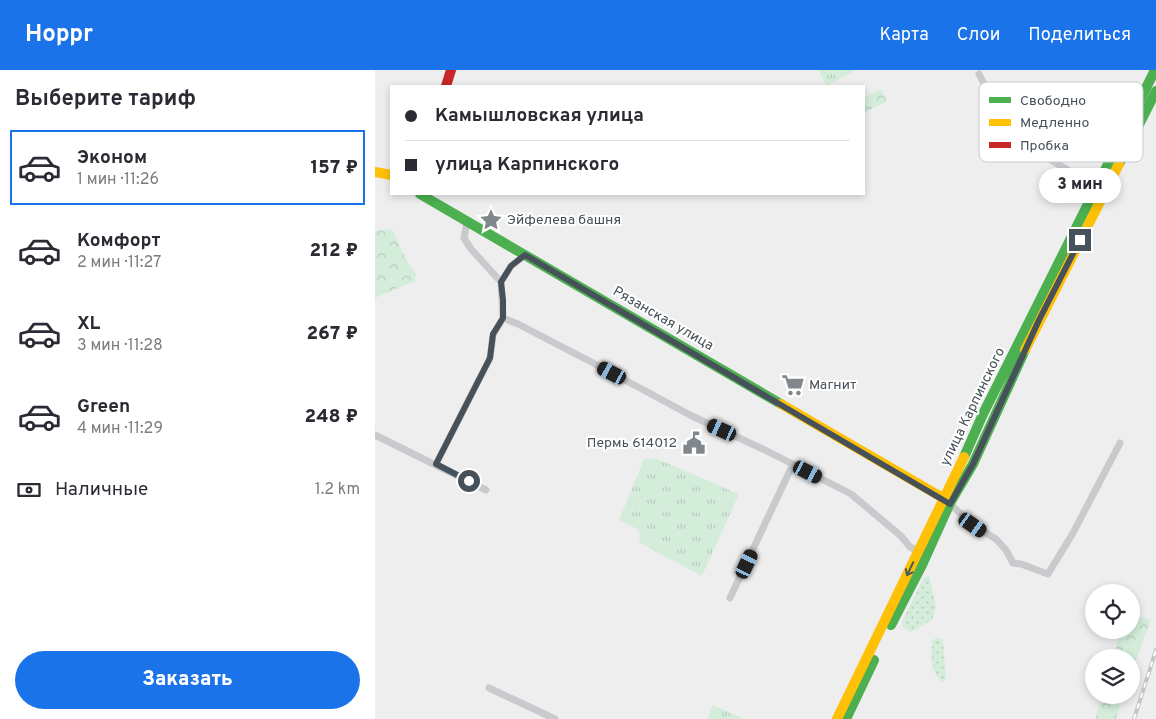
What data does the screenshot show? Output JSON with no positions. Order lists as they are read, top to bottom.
{
  "streets": {
    "main road": ["Рязанская улица", "улица Карпинского"]
  },
  "crossings": [
    ["Рязанская улица", "улица Карпинского"]
  ],
  "places": {
    "place": ["Эйфелева башня"],
    "supermarket": ["Магнит"],
    "public building": ["Пермь 614012"]
  },
  "legend": ["Свободно", "Медленно", "Пробка"],
  "page": {
    "header": "Hoppr",
    "nav": ["Карта", "Слои", "Поделиться"],
    "heading": "Выберите тариф",
    "banner": ["Камышловская улица", "улица Карпинского"],
    "list": [
      {
        "name": "Эконом",
        "note": "1 мин · 11:26",
        "value": "157 ₽"
      },
      {
        "name": "Комфорт",
        "note": "2 мин · 11:27",
        "value": "212 ₽"
      },
      {
        "name": "XL",
        "note": "3 мин · 11:28",
        "value": "267 ₽"
      },
      {
        "name": "Green",
        "note": "4 мин · 11:29",
        "value": "248 ₽"
      }
    ],
    "bubble": "3 мин",
    "pay": ["Наличные", "1.2 km"],
    "buttons": "Заказать"
  }
}
